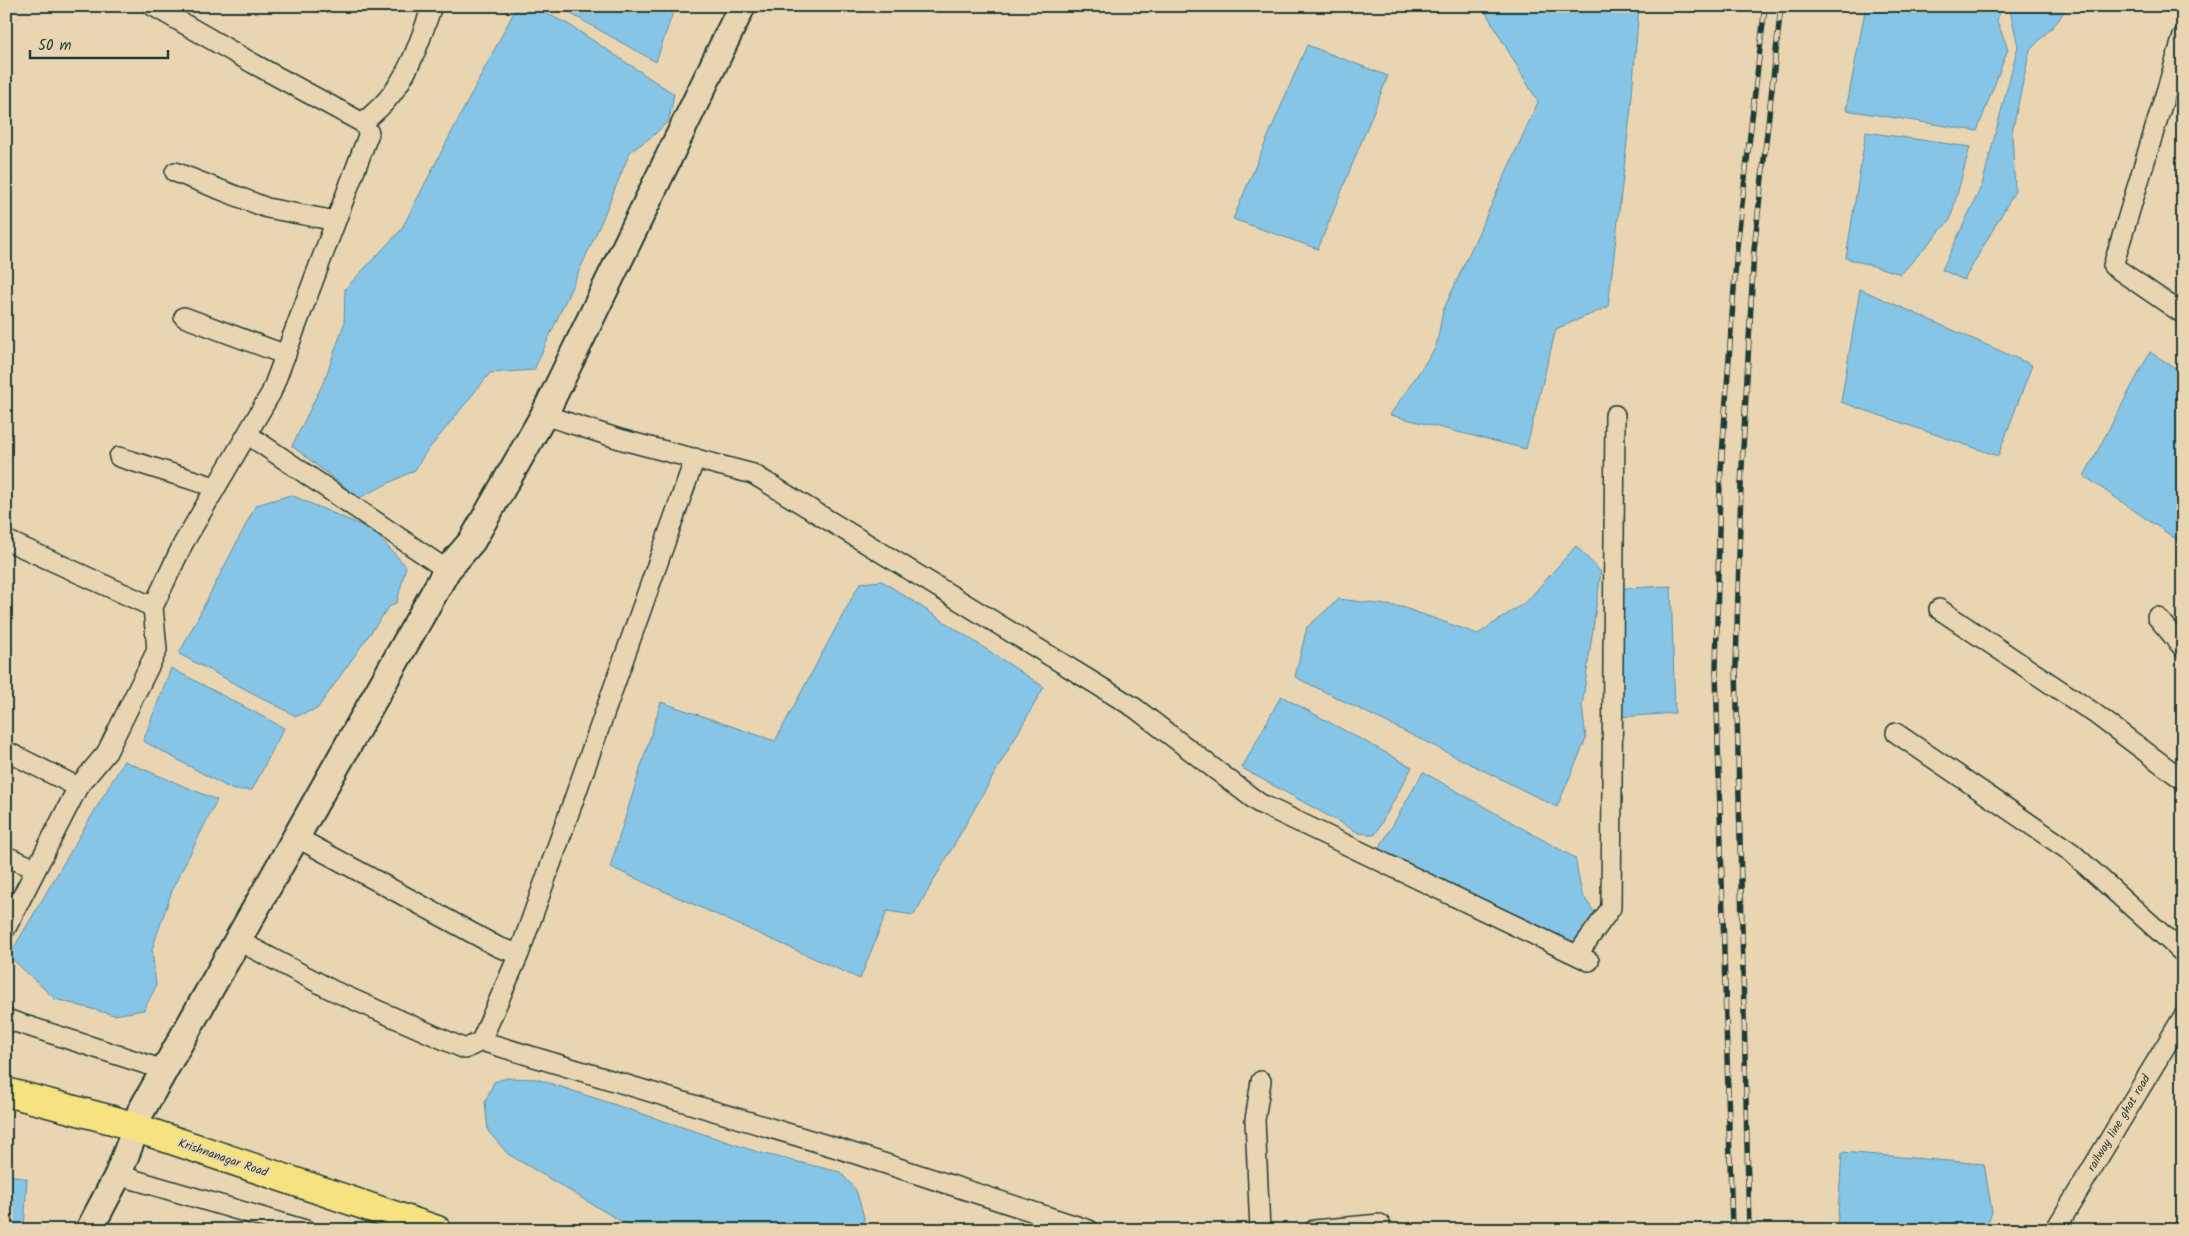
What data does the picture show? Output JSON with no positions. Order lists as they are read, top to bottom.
{
  "streets": {
    "main road": ["Krishnanagar Road"],
    "street": ["railway line ghat road"]
  },
  "scale_bar": "50 m"
}
